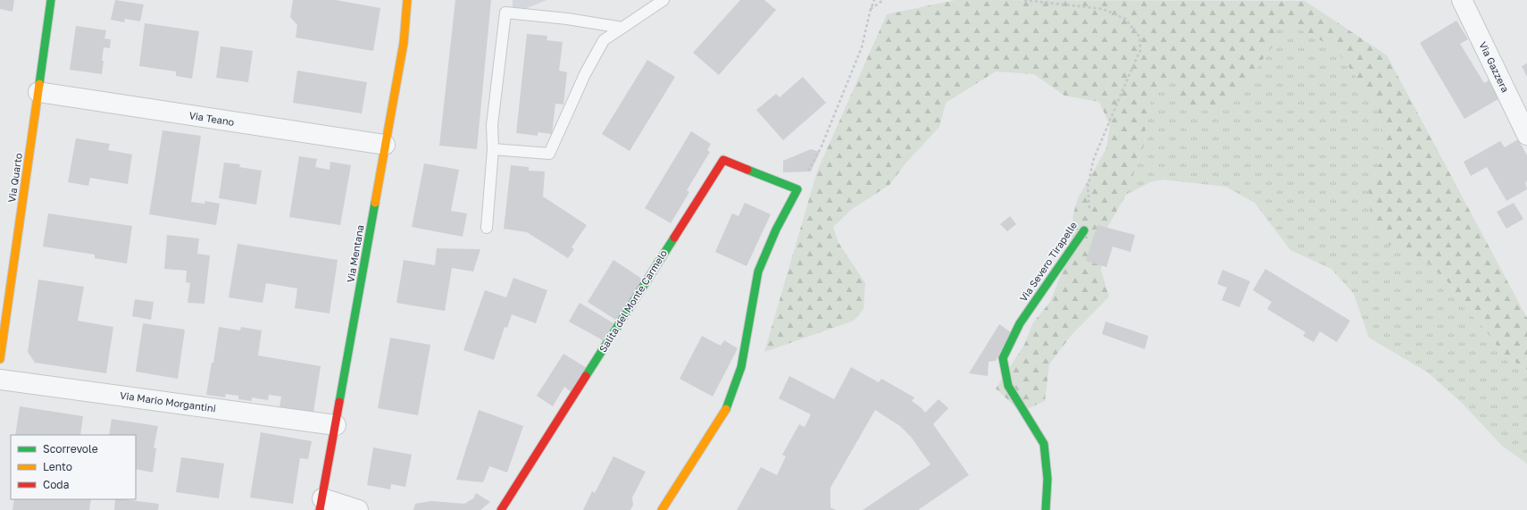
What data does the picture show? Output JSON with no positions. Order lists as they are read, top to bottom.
{
  "streets": {
    "street": [
      "Via Gazzera",
      "Via Teano",
      "Via Quarto",
      "Via Mentana",
      "Via Severo Tirapelle",
      "Salita del Monte Carmelo",
      "Via Mario Morgantini"
    ]
  },
  "crossings": [
    ["Via Teano", "Via Quarto"],
    ["Via Teano", "Via Mentana"],
    ["Via Mentana", "Via Mario Morgantini"]
  ],
  "legend": ["Scorrevole", "Lento", "Coda"]
}
